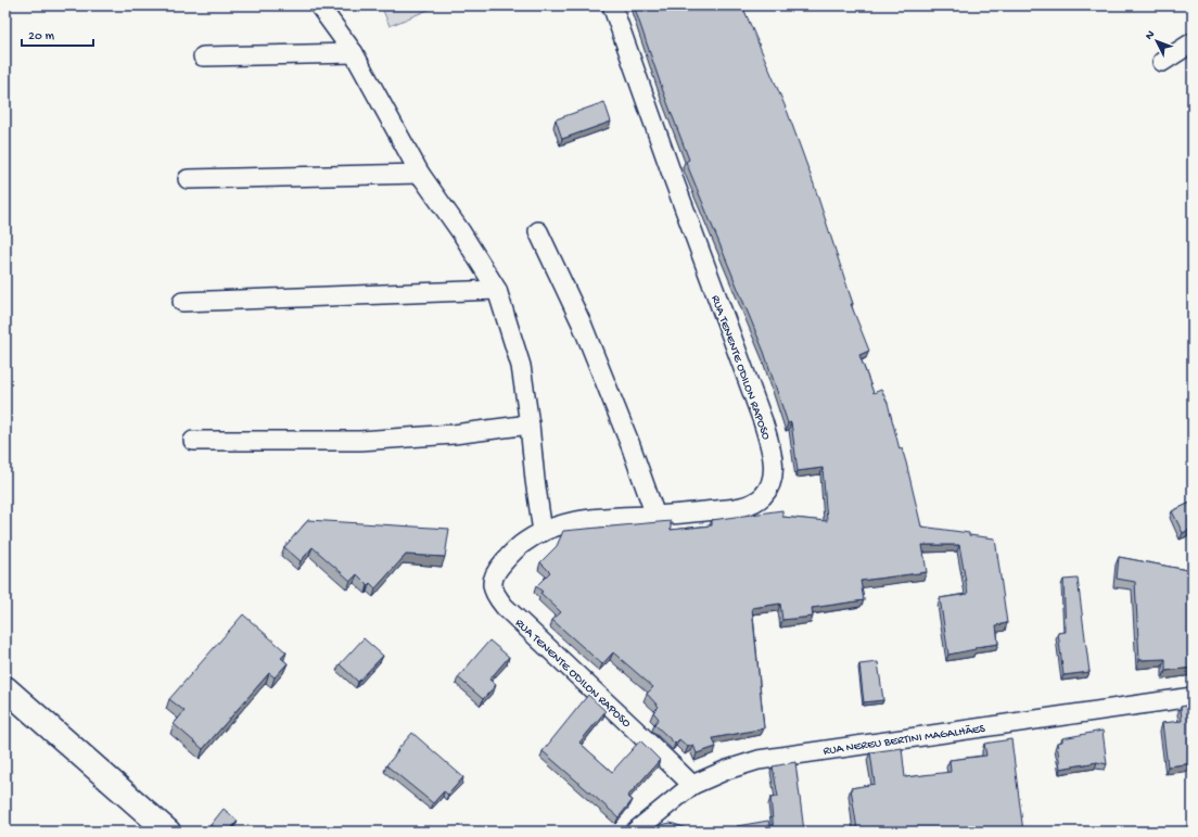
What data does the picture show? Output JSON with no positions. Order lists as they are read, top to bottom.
{
  "streets": {
    "street": ["RUA TENENTE ODILON RAPOSO", "RUA NEREU BERTINI MAGALHÃES"]
  },
  "crossings": [
    ["RUA TENENTE ODILON RAPOSO", "RUA NEREU BERTINI MAGALHÃES"]
  ],
  "scale_bar": "20 m",
  "north": "top left"
}
